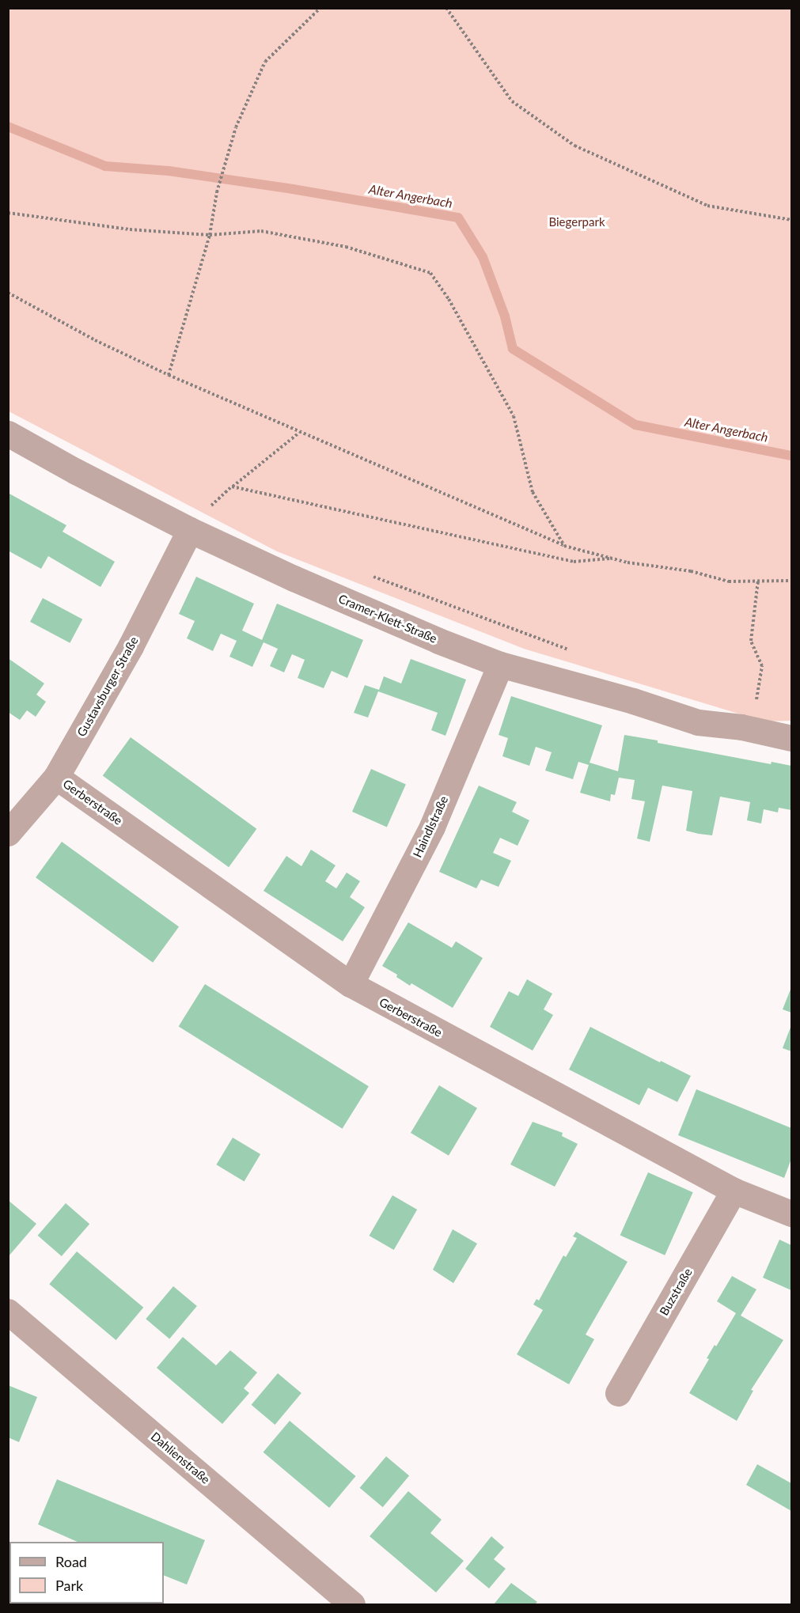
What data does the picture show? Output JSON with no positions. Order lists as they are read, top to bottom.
{
  "streets": {
    "street": [
      "Cramer-Klett-Straße",
      "Gustavsburger Straße",
      "Gerberstraße",
      "Haindlstraße",
      "Buzstraße",
      "Dahlienstraße"
    ]
  },
  "crossings": [
    ["Cramer-Klett-Straße", "Gustavsburger Straße"],
    ["Cramer-Klett-Straße", "Haindlstraße"],
    ["Gustavsburger Straße", "Gerberstraße"],
    ["Gerberstraße", "Haindlstraße"],
    ["Gerberstraße", "Buzstraße"]
  ],
  "water": ["Alter Angerbach"],
  "parks": ["Biegerpark"],
  "legend": ["Road", "Park"]
}
